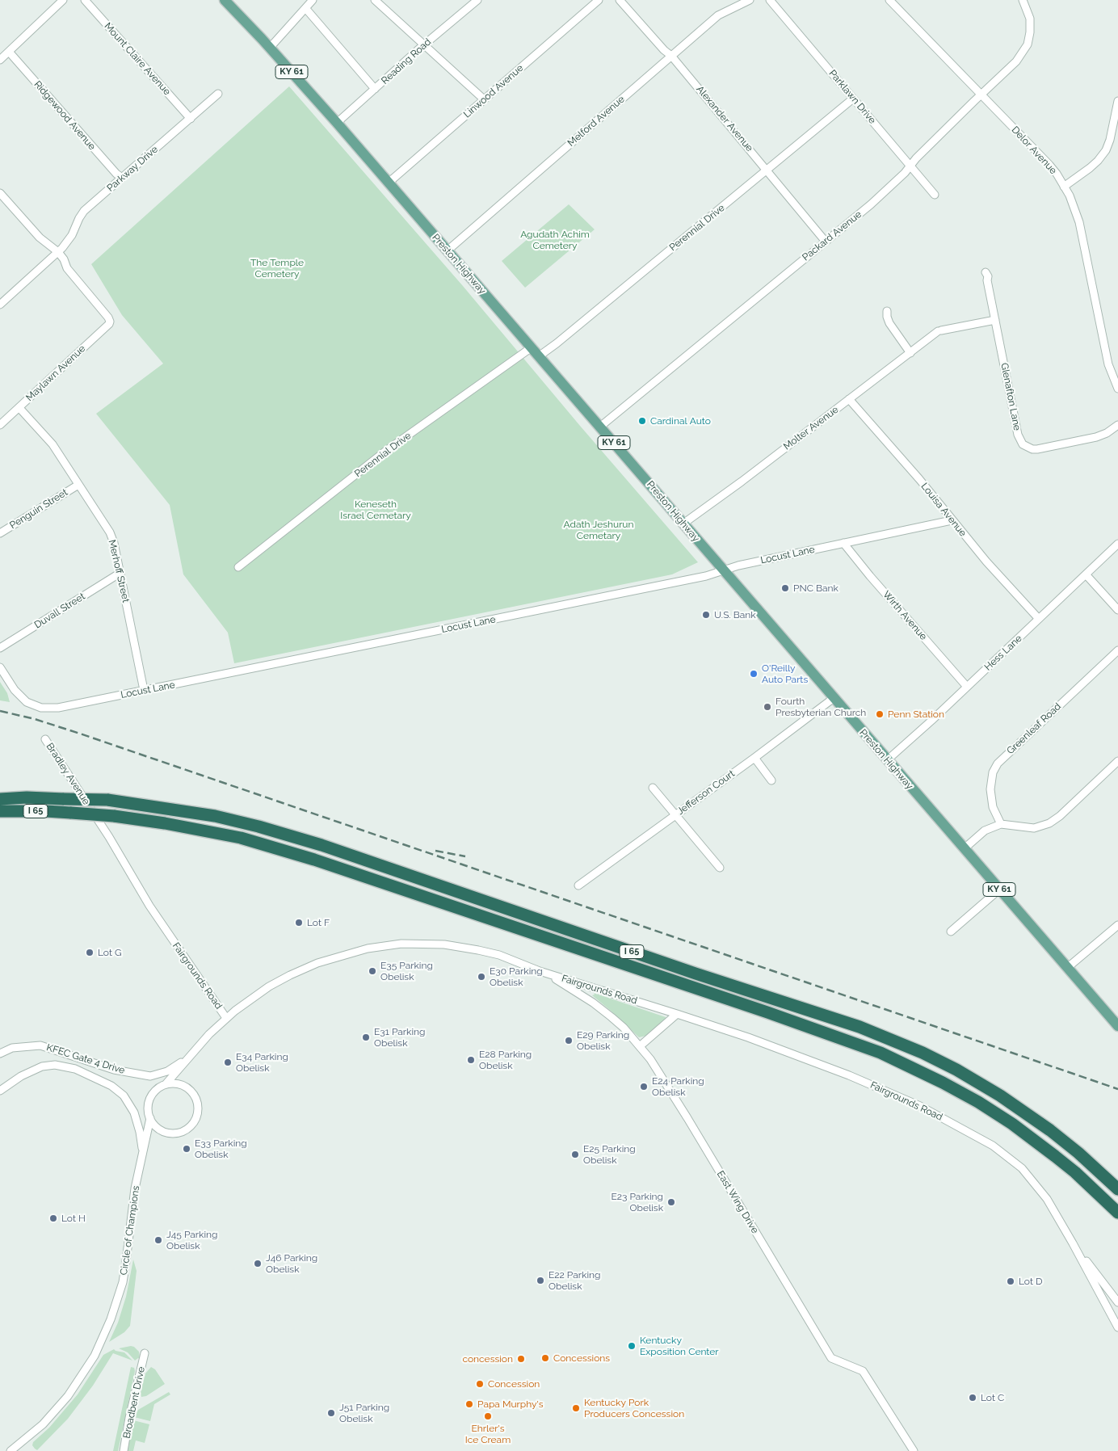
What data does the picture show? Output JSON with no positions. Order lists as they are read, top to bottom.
{
  "streets": {
    "highway": ["I 65"],
    "main road": ["KY 61", "Preston Highway"],
    "street": [
      "Mount Claire Avenue",
      "Reading Road",
      "Linwood Avenue",
      "Parklawn Drive",
      "Ridgewood Avenue",
      "Alexander Avenue",
      "Melford Avenue",
      "Delor Avenue",
      "Parkway Drive",
      "Perennial Drive",
      "Packard Avenue",
      "Maylawn Avenue",
      "Glenafton Lane",
      "Molter Avenue",
      "Penguin Street",
      "Louisa Avenue",
      "Locust Lane",
      "Merhoff Street",
      "Duvall Street",
      "Wirth Avenue",
      "Hess Lane",
      "Greenleaf Road",
      "Bradley Avenue",
      "Jefferson Court",
      "Fairgrounds Road",
      "KFEC Gate 4 Drive",
      "East Wing Drive",
      "Circle of Champions",
      "Broadbent Drive"
    ]
  },
  "crossings": [
    ["Mount Claire Avenue", "Parkway Drive"],
    ["Reading Road", "Preston Highway"],
    ["Linwood Avenue", "Preston Highway"],
    ["Parklawn Drive", "Perennial Drive"],
    ["Parklawn Drive", "Packard Avenue"],
    ["Ridgewood Avenue", "Parkway Drive"],
    ["Alexander Avenue", "Melford Avenue"],
    ["Alexander Avenue", "Perennial Drive"],
    ["Alexander Avenue", "Packard Avenue"],
    ["Melford Avenue", "Preston Highway"],
    ["Delor Avenue", "Packard Avenue"],
    ["Parkway Drive", "Maylawn Avenue"],
    ["Perennial Drive", "Preston Highway"],
    ["Packard Avenue", "Preston Highway"],
    ["Preston Highway", "Molter Avenue"],
    ["Preston Highway", "Locust Lane"],
    ["Preston Highway", "Hess Lane"],
    ["Preston Highway", "Jefferson Court"],
    ["Maylawn Avenue", "Merhoff Street"],
    ["Glenafton Lane", "Molter Avenue"],
    ["Molter Avenue", "Louisa Avenue"],
    ["Penguin Street", "Merhoff Street"],
    ["Louisa Avenue", "Locust Lane"],
    ["Louisa Avenue", "Hess Lane"],
    ["Locust Lane", "Merhoff Street"],
    ["Locust Lane", "Wirth Avenue"],
    ["Merhoff Street", "Duvall Street"],
    ["Wirth Avenue", "Hess Lane"],
    ["Bradley Avenue", "Fairgrounds Road"],
    ["Fairgrounds Road", "East Wing Drive"]
  ],
  "parks": [
    "Agudath Achim Cemetery",
    "The Temple Cemetery",
    "Keneseth Israel Cemetary",
    "Adath Jeshurun Cemetary"
  ],
  "places": [
    "Cardinal Auto",
    "PNC Bank",
    "U.S. Bank",
    "O'Reilly Auto Parts",
    "Fourth Presbyterian Church",
    "Penn Station",
    "Lot F",
    "Lot G",
    "E35 Parking Obelisk",
    "E30 Parking Obelisk",
    "E31 Parking Obelisk",
    "E29 Parking Obelisk",
    "E28 Parking Obelisk",
    "E34 Parking Obelisk",
    "E24 Parking Obelisk",
    "E33 Parking Obelisk",
    "E25 Parking Obelisk",
    "E23 Parking Obelisk",
    "Lot H",
    "J45 Parking Obelisk",
    "J46 Parking Obelisk",
    "E22 Parking Obelisk",
    "Lot D",
    "Kentucky Exposition Center",
    "Concessions",
    "concession",
    "Concession",
    "Lot C",
    "Papa Murphy's",
    "Kentucky Pork Producers Concession",
    "J51 Parking Obelisk",
    "Ehrler's Ice Cream"
  ]
}
